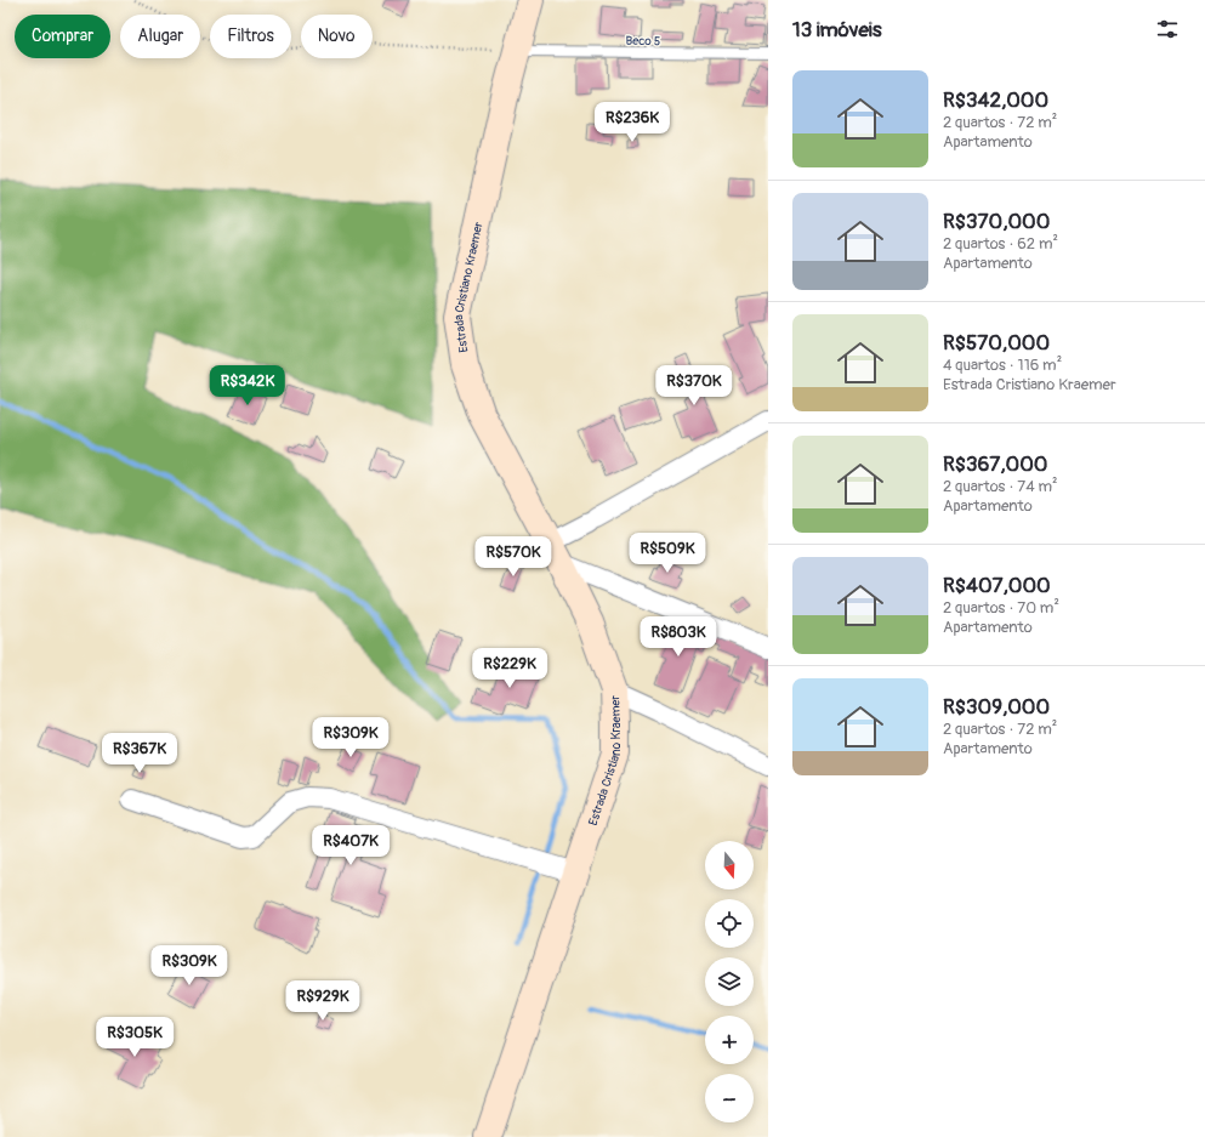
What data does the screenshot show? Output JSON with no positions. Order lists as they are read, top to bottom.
{
  "streets": {
    "main road": ["Estrada Cristiano Kraemer"],
    "lane": ["Beco 5"]
  },
  "crossings": [
    ["Beco 5", "Estrada Cristiano Kraemer"]
  ],
  "north": "bottom",
  "page": {
    "heading": "13 imóveis",
    "chip": [
      "Comprar",
      "Alugar",
      "Filtros",
      "Novo"
    ],
    "list": [
      {
        "name": "R$342,000",
        "note": "2 quartos · 72 m² · Apartamento"
      },
      {
        "name": "R$370,000",
        "note": "2 quartos · 62 m² · Apartamento"
      },
      {
        "name": "R$570,000",
        "note": "4 quartos · 116 m² · Estrada Cristiano Kraemer"
      },
      {
        "name": "R$367,000",
        "note": "2 quartos · 74 m² · Apartamento"
      },
      {
        "name": "R$407,000",
        "note": "2 quartos · 70 m² · Apartamento"
      },
      {
        "name": "R$309,000",
        "note": "2 quartos · 72 m² · Apartamento"
      }
    ],
    "price": [
      "R$236K",
      "R$342K",
      "R$370K",
      "R$509K",
      "R$570K",
      "R$803K",
      "R$229K",
      "R$309K",
      "R$367K",
      "R$407K",
      "R$309K",
      "R$929K",
      "R$305K"
    ],
    "map_buttons": ["+", "−"]
  }
}
